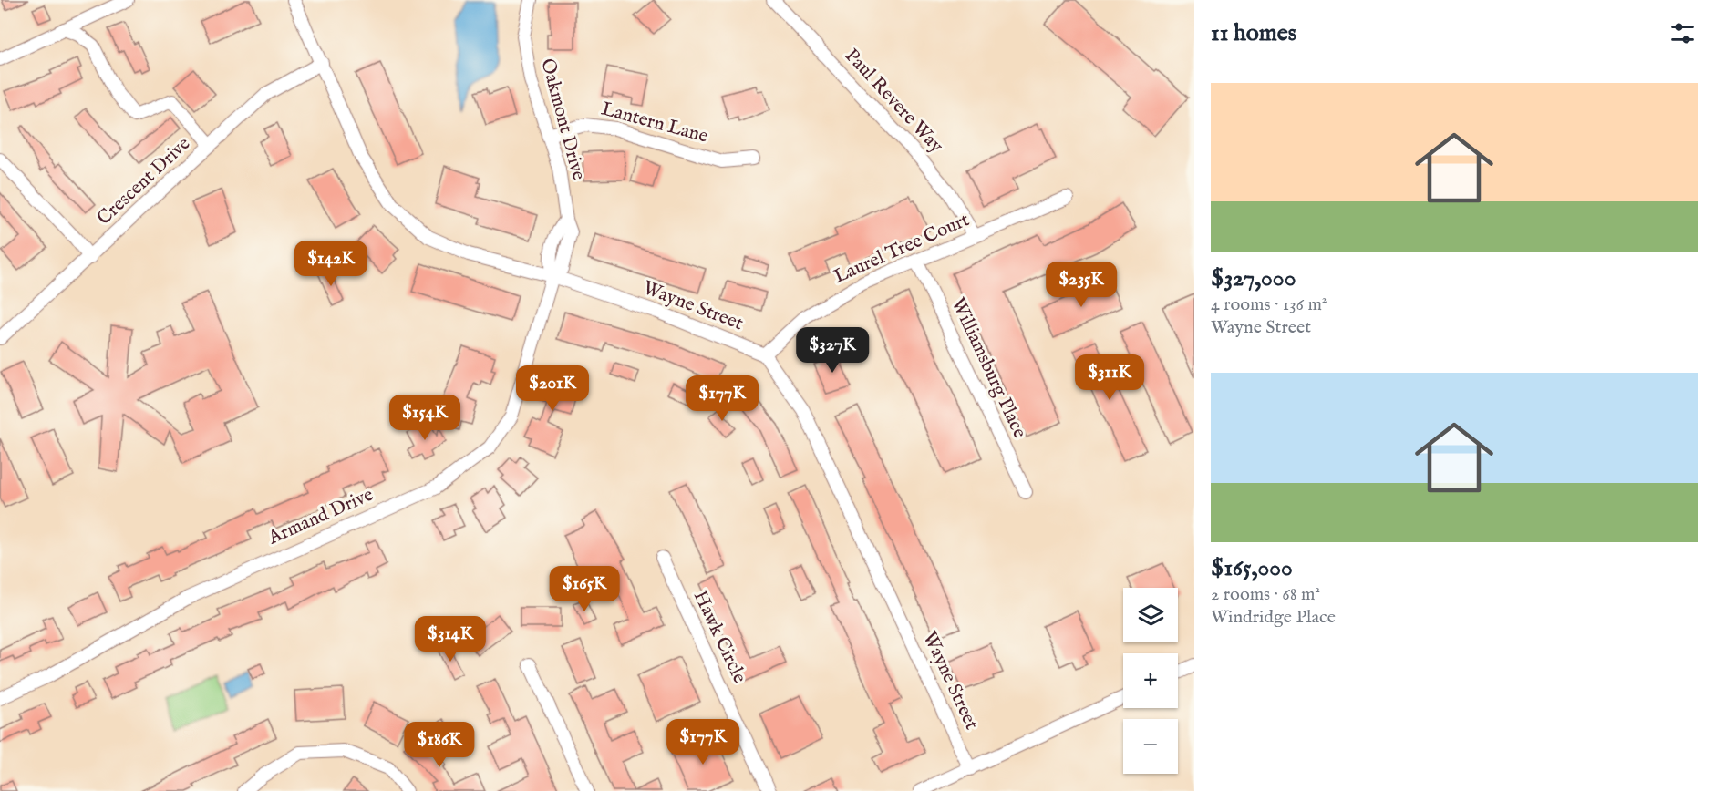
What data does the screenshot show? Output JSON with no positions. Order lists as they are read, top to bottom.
{
  "streets": {
    "street": [
      "Paul Revere Way",
      "Oakmont Drive",
      "Lantern Lane",
      "Crescent Drive",
      "Laurel Tree Court",
      "Wayne Street",
      "Williamsburg Place",
      "Armand Drive",
      "Hawk Circle"
    ]
  },
  "crossings": [
    ["Paul Revere Way", "Laurel Tree Court"],
    ["Oakmont Drive", "Lantern Lane"],
    ["Oakmont Drive", "Wayne Street"],
    ["Oakmont Drive", "Armand Drive"],
    ["Crescent Drive", "Wayne Street"],
    ["Laurel Tree Court", "Wayne Street"],
    ["Laurel Tree Court", "Williamsburg Place"],
    ["Wayne Street", "Armand Drive"]
  ],
  "page": {
    "heading": "11 homes",
    "list": [
      {
        "name": "$327,000",
        "note": "4 rooms · 136 m² · Wayne Street"
      },
      {
        "name": "$165,000",
        "note": "2 rooms · 68 m² · Windridge Place"
      }
    ],
    "price": [
      "$142K",
      "$235K",
      "$327K",
      "$311K",
      "$201K",
      "$177K",
      "$154K",
      "$165K",
      "$314K",
      "$177K",
      "$186K"
    ],
    "map_buttons": ["+", "−"]
  }
}
